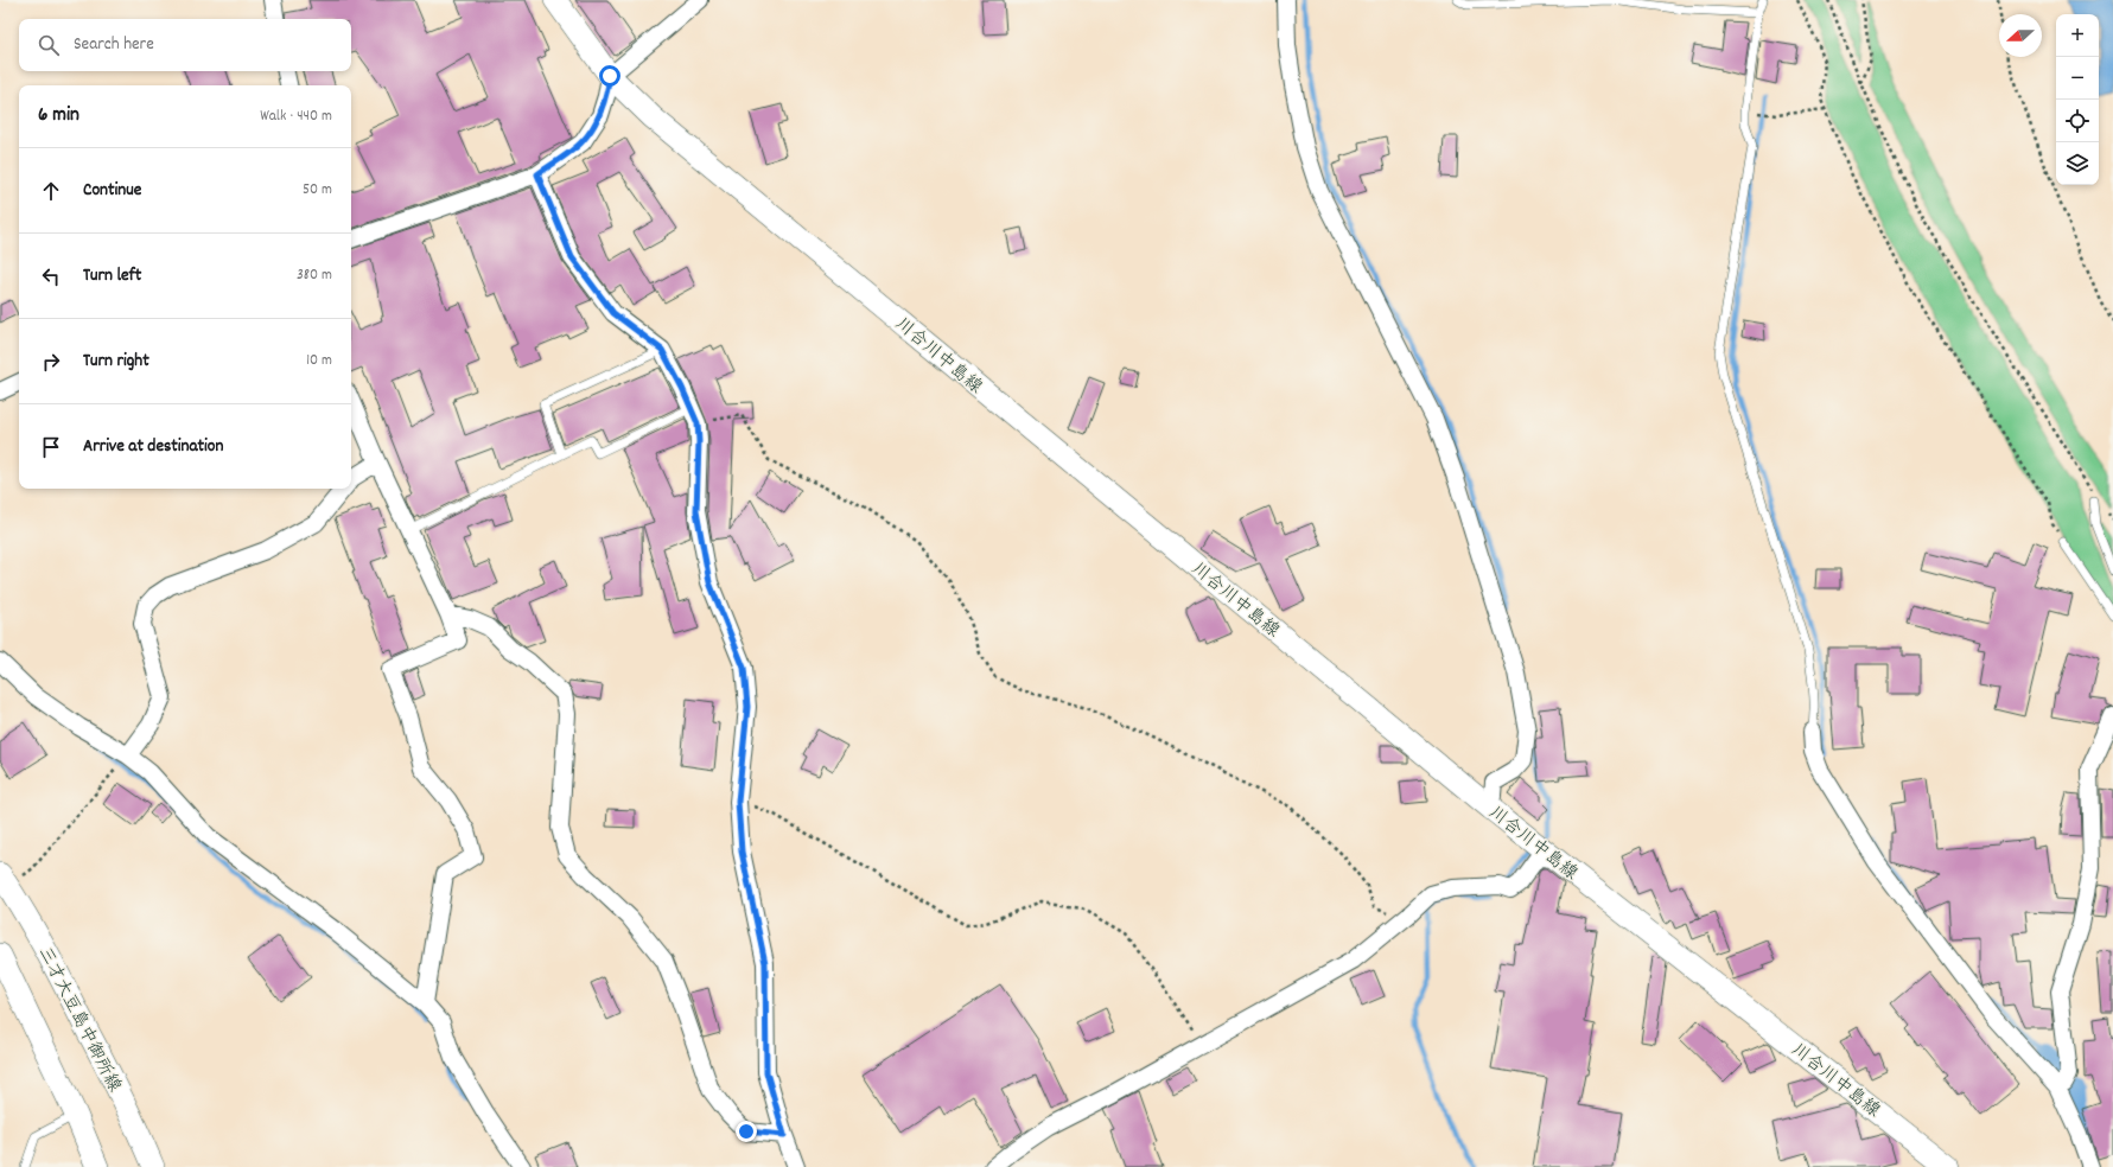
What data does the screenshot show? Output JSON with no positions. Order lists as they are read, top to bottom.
{
  "streets": {
    "main road": ["川合川中島線", "三才大豆島中御所線"]
  },
  "north": "left",
  "page": {
    "map_buttons": ["+", "−"],
    "search": "Search here",
    "heading": ["6 min", "Walk · 440 m"],
    "list": [
      ["Continue", "50 m"],
      ["Turn left", "380 m"],
      ["Turn right", "10 m"],
      "Arrive at destination"
    ]
  }
}
